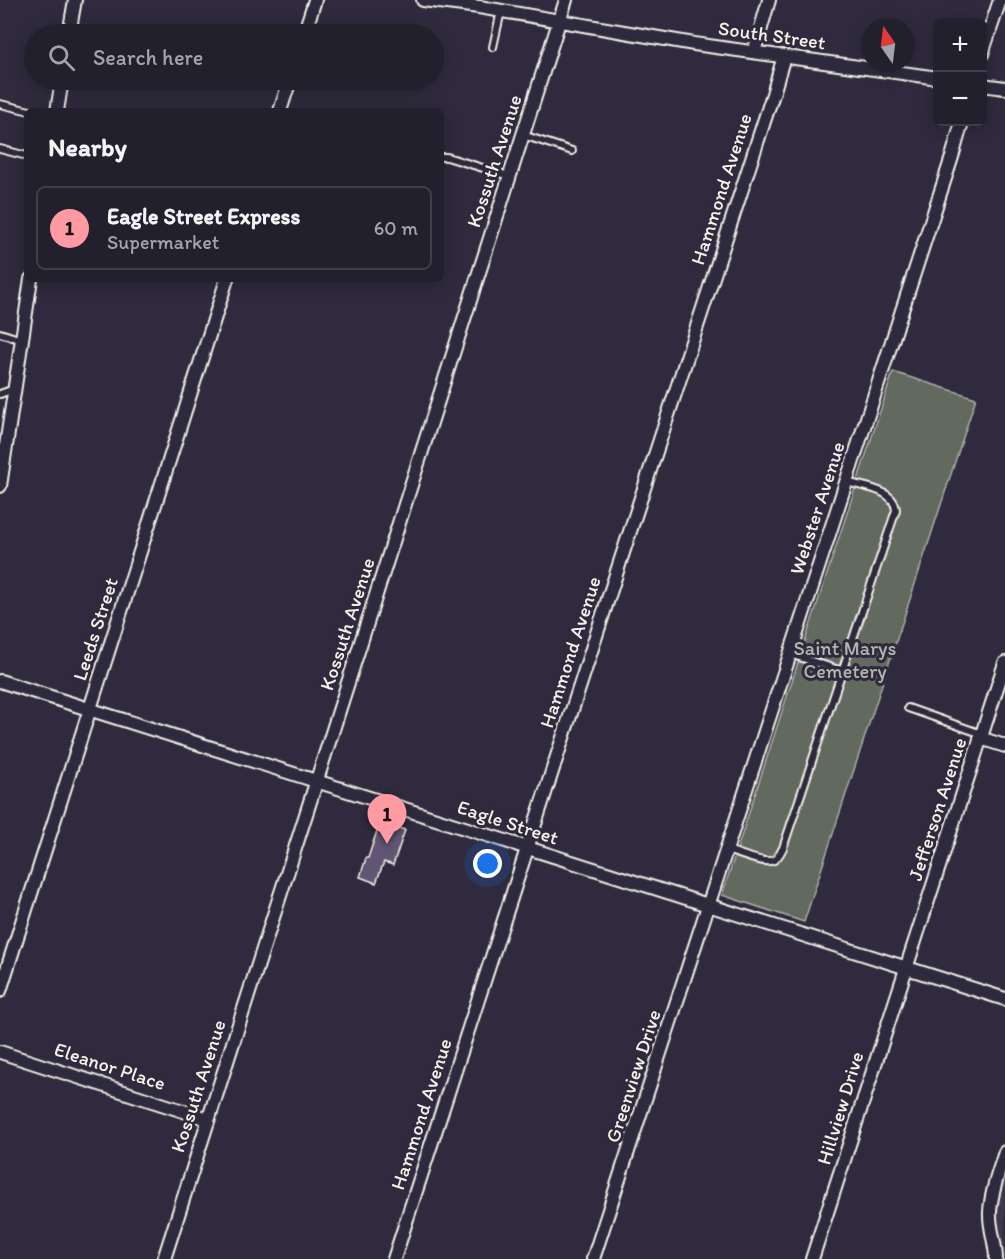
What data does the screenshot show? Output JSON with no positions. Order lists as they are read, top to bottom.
{
  "streets": {
    "street": [
      "South Street",
      "Kossuth Avenue",
      "Hammond Avenue",
      "Webster Avenue",
      "Leeds Street",
      "Jefferson Avenue",
      "Eagle Street",
      "Eleanor Place",
      "Greenview Drive",
      "Hillview Drive"
    ]
  },
  "crossings": [
    ["South Street", "Kossuth Avenue"],
    ["South Street", "Hammond Avenue"],
    ["Kossuth Avenue", "Eagle Street"],
    ["Kossuth Avenue", "Eleanor Place"],
    ["Hammond Avenue", "Eagle Street"],
    ["Webster Avenue", "Eagle Street"],
    ["Webster Avenue", "Greenview Drive"],
    ["Leeds Street", "Eagle Street"],
    ["Jefferson Avenue", "Eagle Street"],
    ["Jefferson Avenue", "Hillview Drive"],
    ["Eagle Street", "Greenview Drive"],
    ["Eagle Street", "Hillview Drive"]
  ],
  "parks": ["Saint Marys Cemetery"],
  "north": "top",
  "page": {
    "map_buttons": ["+", "−"],
    "search": "Search here",
    "heading": "Nearby",
    "list": [
      {
        "mark": "1",
        "name": "Eagle Street Express",
        "note": "Supermarket",
        "value": "60 m"
      }
    ],
    "pins": "1"
  }
}
